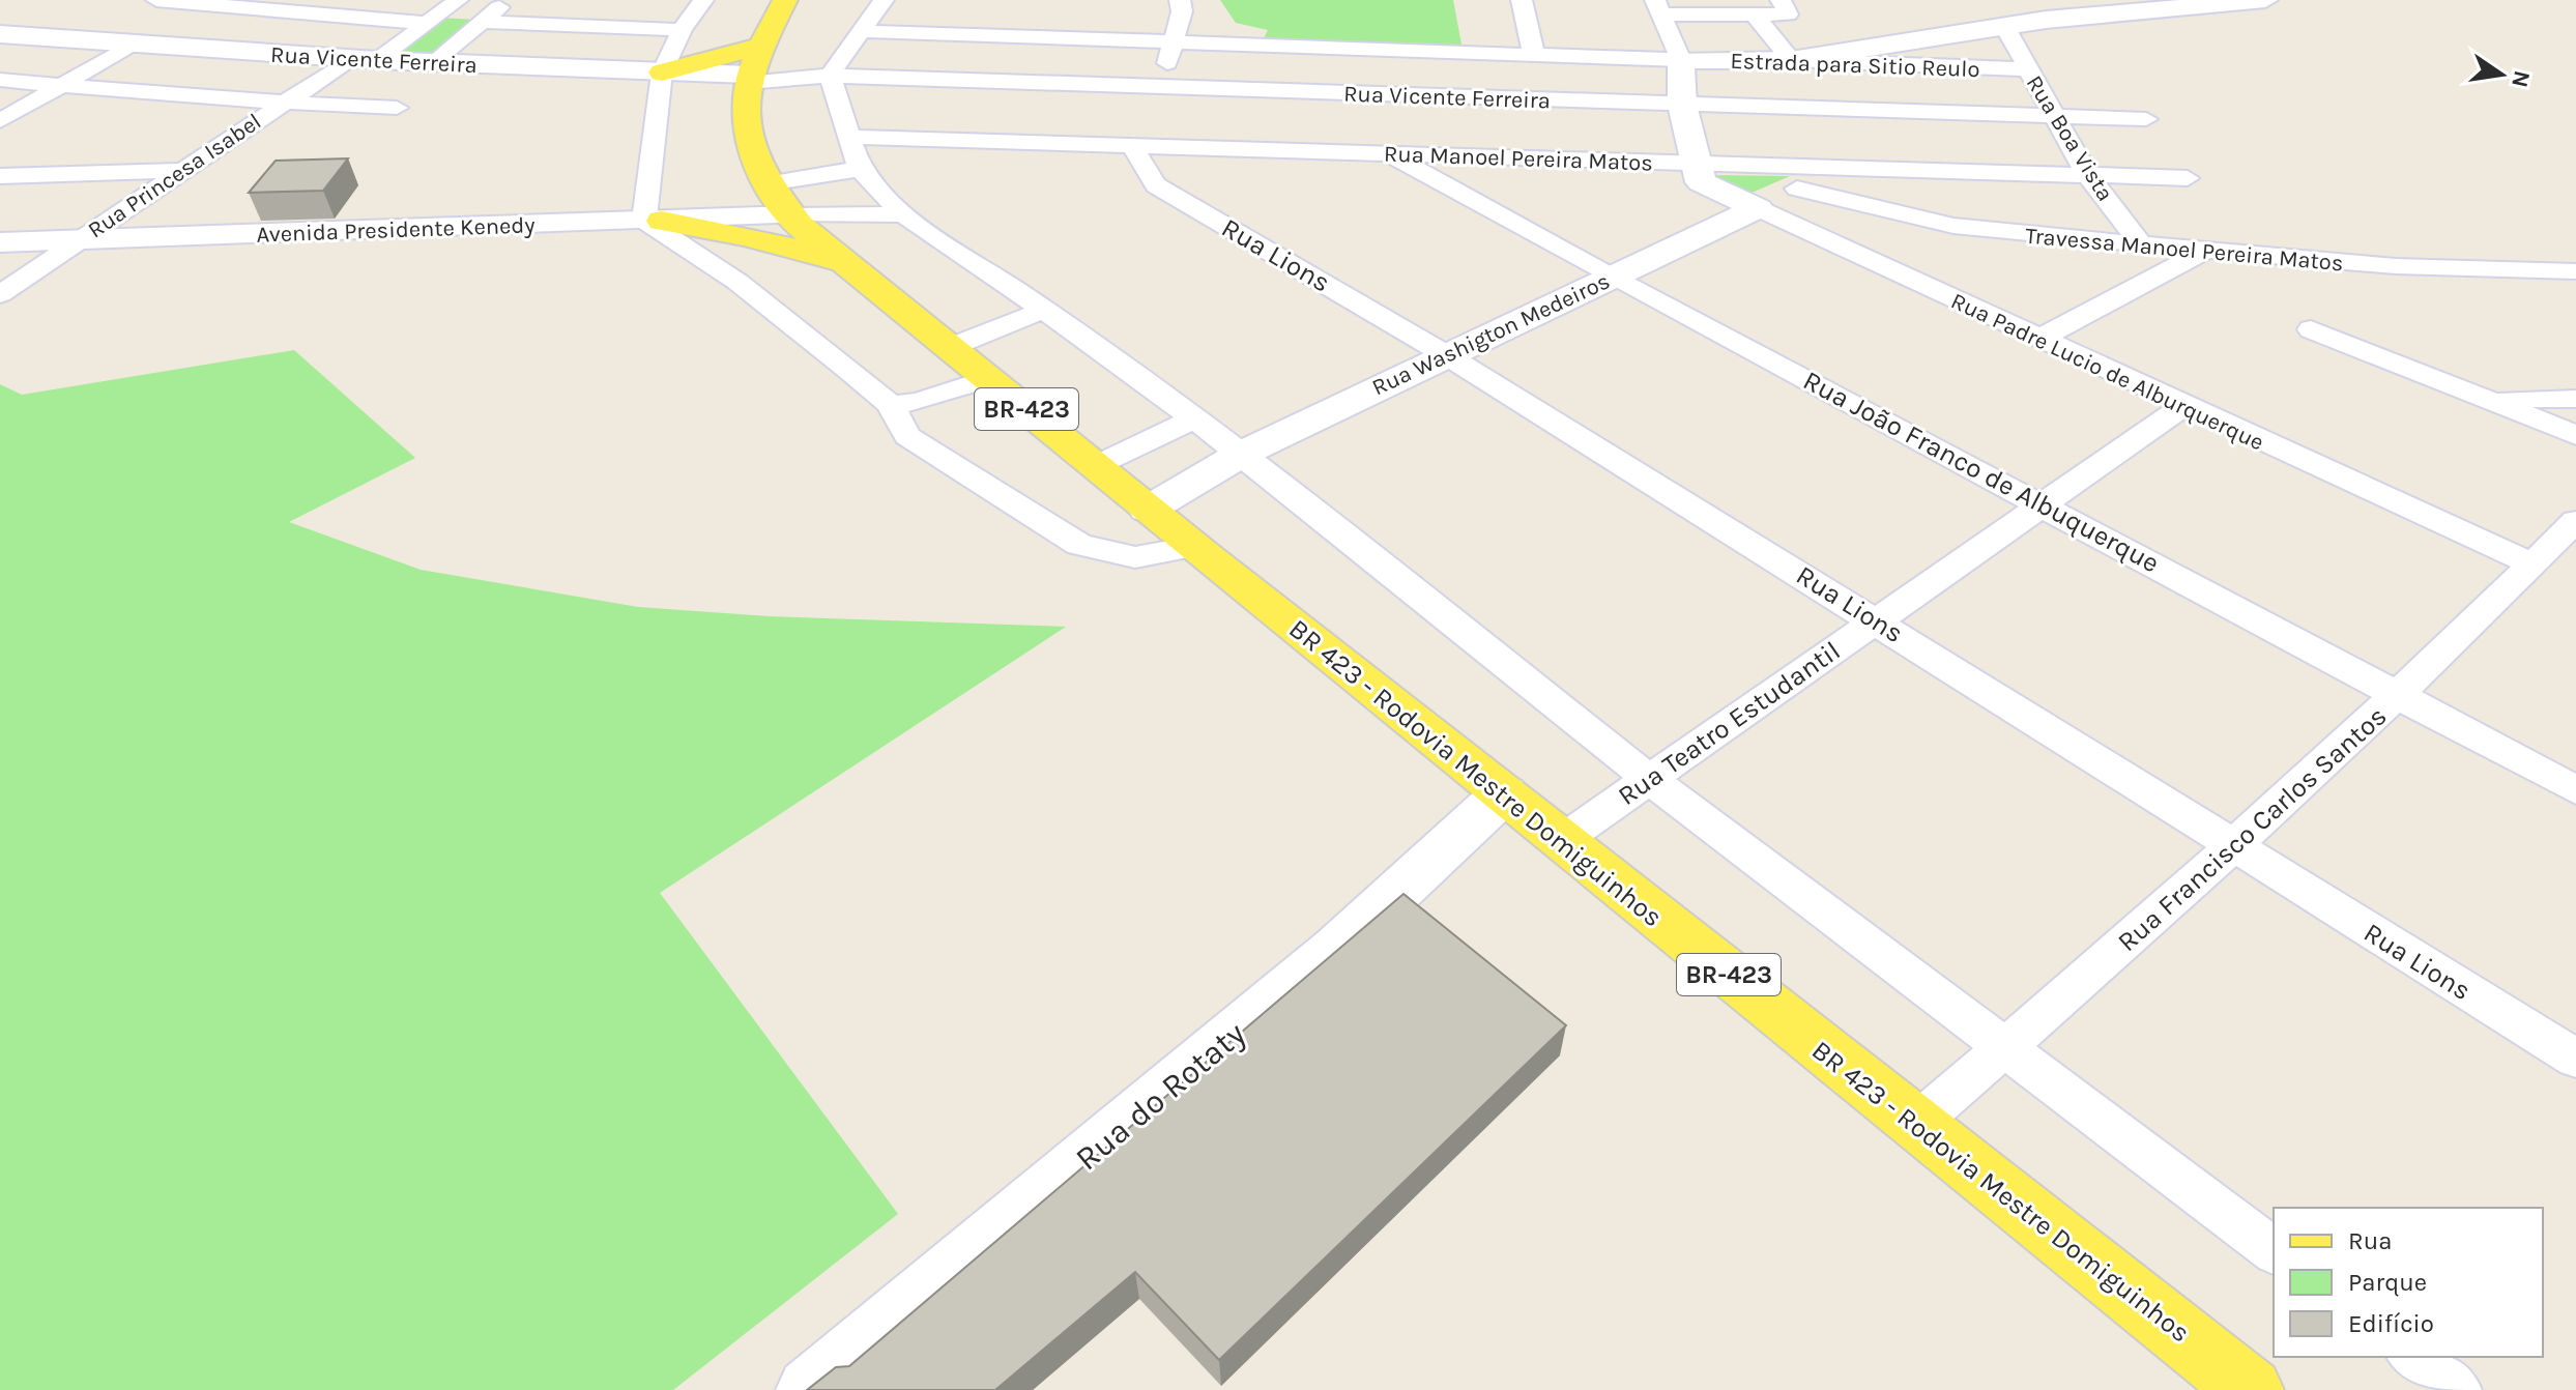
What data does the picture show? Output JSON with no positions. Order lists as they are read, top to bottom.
{
  "streets": {
    "main road": ["BR-423", "BR 423 - Rodovia Mestre Domiguinhos"],
    "street": [
      "Rua Vicente Ferreira",
      "Estrada para Sitio Reulo",
      "Rua Boa Vista",
      "Rua Manoel Pereira Matos",
      "Rua Princesa Isabel",
      "Avenida Presidente Kenedy",
      "Travessa Manoel Pereira Matos",
      "Rua Lions",
      "Rua Washigton Medeiros",
      "Rua Padre Lucio de Alburquerque",
      "Rua João Franco de Albuquerque",
      "Rua Teatro Estudantil",
      "Rua Francisco Carlos Santos",
      "Rua do Rotaty"
    ]
  },
  "crossings": [
    ["Rua Vicente Ferreira", "Estrada para Sitio Reulo"],
    ["Rua Vicente Ferreira", "Rua Boa Vista"],
    ["Rua Vicente Ferreira", "Rua Princesa Isabel"],
    ["Rua Vicente Ferreira", "BR-423"],
    ["Estrada para Sitio Reulo", "Rua Boa Vista"],
    ["Rua Boa Vista", "Rua Manoel Pereira Matos"],
    ["Rua Boa Vista", "Travessa Manoel Pereira Matos"],
    ["Rua Manoel Pereira Matos", "Rua Lions"],
    ["Rua Manoel Pereira Matos", "Rua Washigton Medeiros"],
    ["Rua Manoel Pereira Matos", "Rua Padre Lucio de Alburquerque"],
    ["Rua Manoel Pereira Matos", "Rua João Franco de Albuquerque"],
    ["Rua Princesa Isabel", "Avenida Presidente Kenedy"],
    ["Avenida Presidente Kenedy", "BR-423"],
    ["Travessa Manoel Pereira Matos", "Rua Washigton Medeiros"],
    ["Rua Lions", "Rua Washigton Medeiros"],
    ["Rua Lions", "Rua Teatro Estudantil"],
    ["Rua Lions", "Rua Francisco Carlos Santos"],
    ["Rua Washigton Medeiros", "Rua Padre Lucio de Alburquerque"],
    ["Rua Washigton Medeiros", "BR-423"],
    ["Rua Washigton Medeiros", "Rua João Franco de Albuquerque"],
    ["Rua Padre Lucio de Alburquerque", "Rua Teatro Estudantil"],
    ["Rua Padre Lucio de Alburquerque", "Rua Francisco Carlos Santos"],
    ["BR-423", "BR 423 - Rodovia Mestre Domiguinhos"],
    ["Rua João Franco de Albuquerque", "Rua Teatro Estudantil"],
    ["Rua João Franco de Albuquerque", "Rua Francisco Carlos Santos"],
    ["Rua Teatro Estudantil", "BR 423 - Rodovia Mestre Domiguinhos"],
    ["BR 423 - Rodovia Mestre Domiguinhos", "Rua Francisco Carlos Santos"],
    ["BR 423 - Rodovia Mestre Domiguinhos", "Rua do Rotaty"]
  ],
  "legend": ["Rua", "Parque", "Edifício"],
  "north": "right"
}
